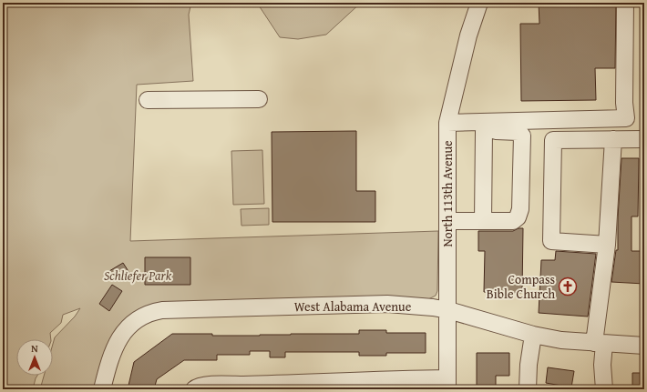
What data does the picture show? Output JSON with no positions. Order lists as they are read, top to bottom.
{
  "streets": {
    "street": ["North 113th Avenue", "West Alabama Avenue"]
  },
  "crossings": [
    ["North 113th Avenue", "West Alabama Avenue"]
  ],
  "parks": ["Schliefer Park"],
  "places": {
    "church": ["Compass Bible Church"]
  },
  "north": "top"
}
